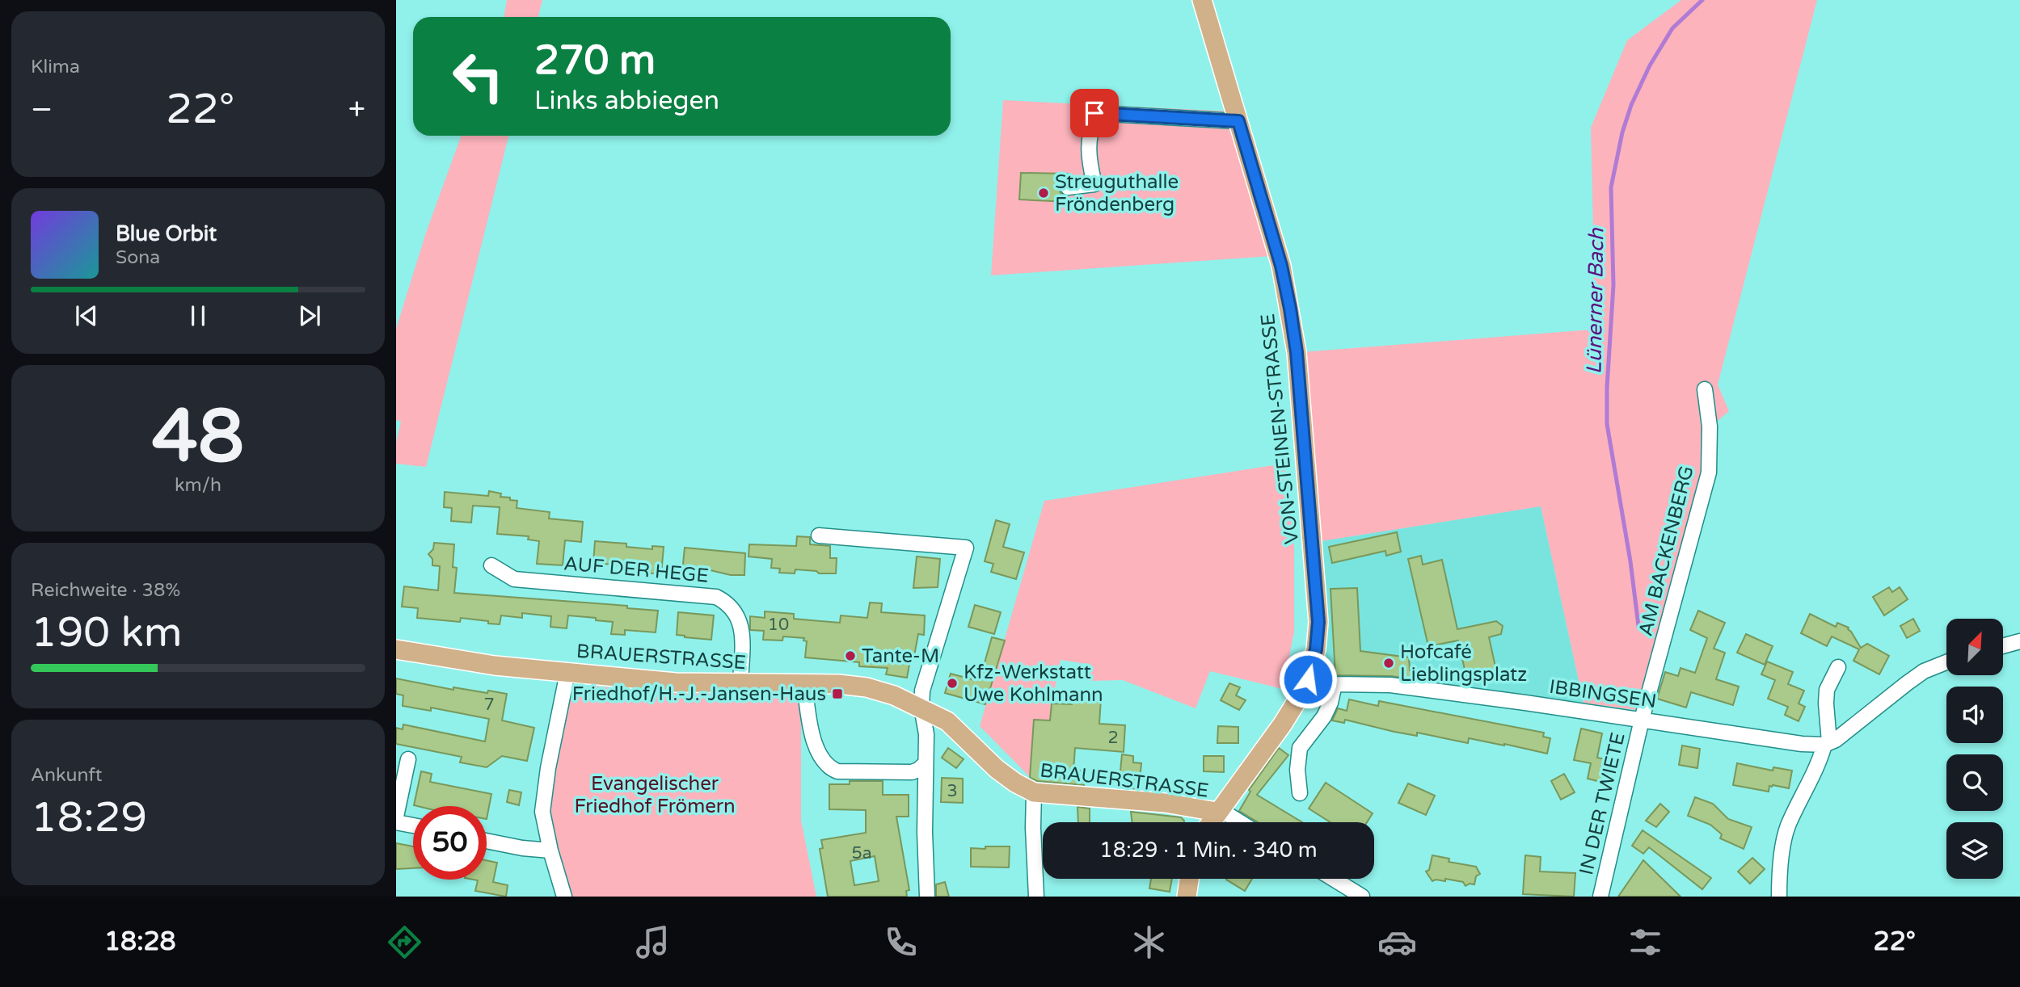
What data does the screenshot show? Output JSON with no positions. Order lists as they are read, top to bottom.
{
  "streets": {
    "main road": ["VON-STEINEN-STRASSE", "BRAUERSTRASSE"],
    "street": [
      "AM BACKENBERG",
      "AUF DER HEGE",
      "IBBINGSEN",
      "IN DER TWIETE"
    ]
  },
  "crossings": [
    ["VON-STEINEN-STRASSE", "BRAUERSTRASSE"],
    ["VON-STEINEN-STRASSE", "IBBINGSEN"],
    ["AM BACKENBERG", "IBBINGSEN"],
    ["AM BACKENBERG", "IN DER TWIETE"],
    ["AUF DER HEGE", "BRAUERSTRASSE"],
    ["IBBINGSEN", "IN DER TWIETE"]
  ],
  "water": ["Lünerner Bach"],
  "parks": ["Evangelischer Friedhof Frömern"],
  "places": {
    "other": [
      "Streuguthalle Fröndenberg",
      "Tante-M",
      "Hofcafé Lieblingsplatz",
      "Kfz-Werkstatt Uwe Kohlmann"
    ],
    "transit": ["Friedhof/H.-J.-Jansen-Haus"]
  },
  "house_numbers": [
    "10",
    "7",
    "2",
    "3",
    "5a"
  ],
  "north": "top right",
  "page": {
    "tile": [
      "Klima",
      ["48", "km/h"],
      ["Reichweite · 38%", "190 km"],
      ["Ankunft", "18:29"]
    ],
    "turn": ["270 m", "Links abbiegen"],
    "heat": ["−", "22°", "+"],
    "song": ["Blue Orbit", "Sona"],
    "limit": "50",
    "trip": "18:29 · 1 Min. · 340 m",
    "tabs": ["18:28", "22°"]
  }
}
